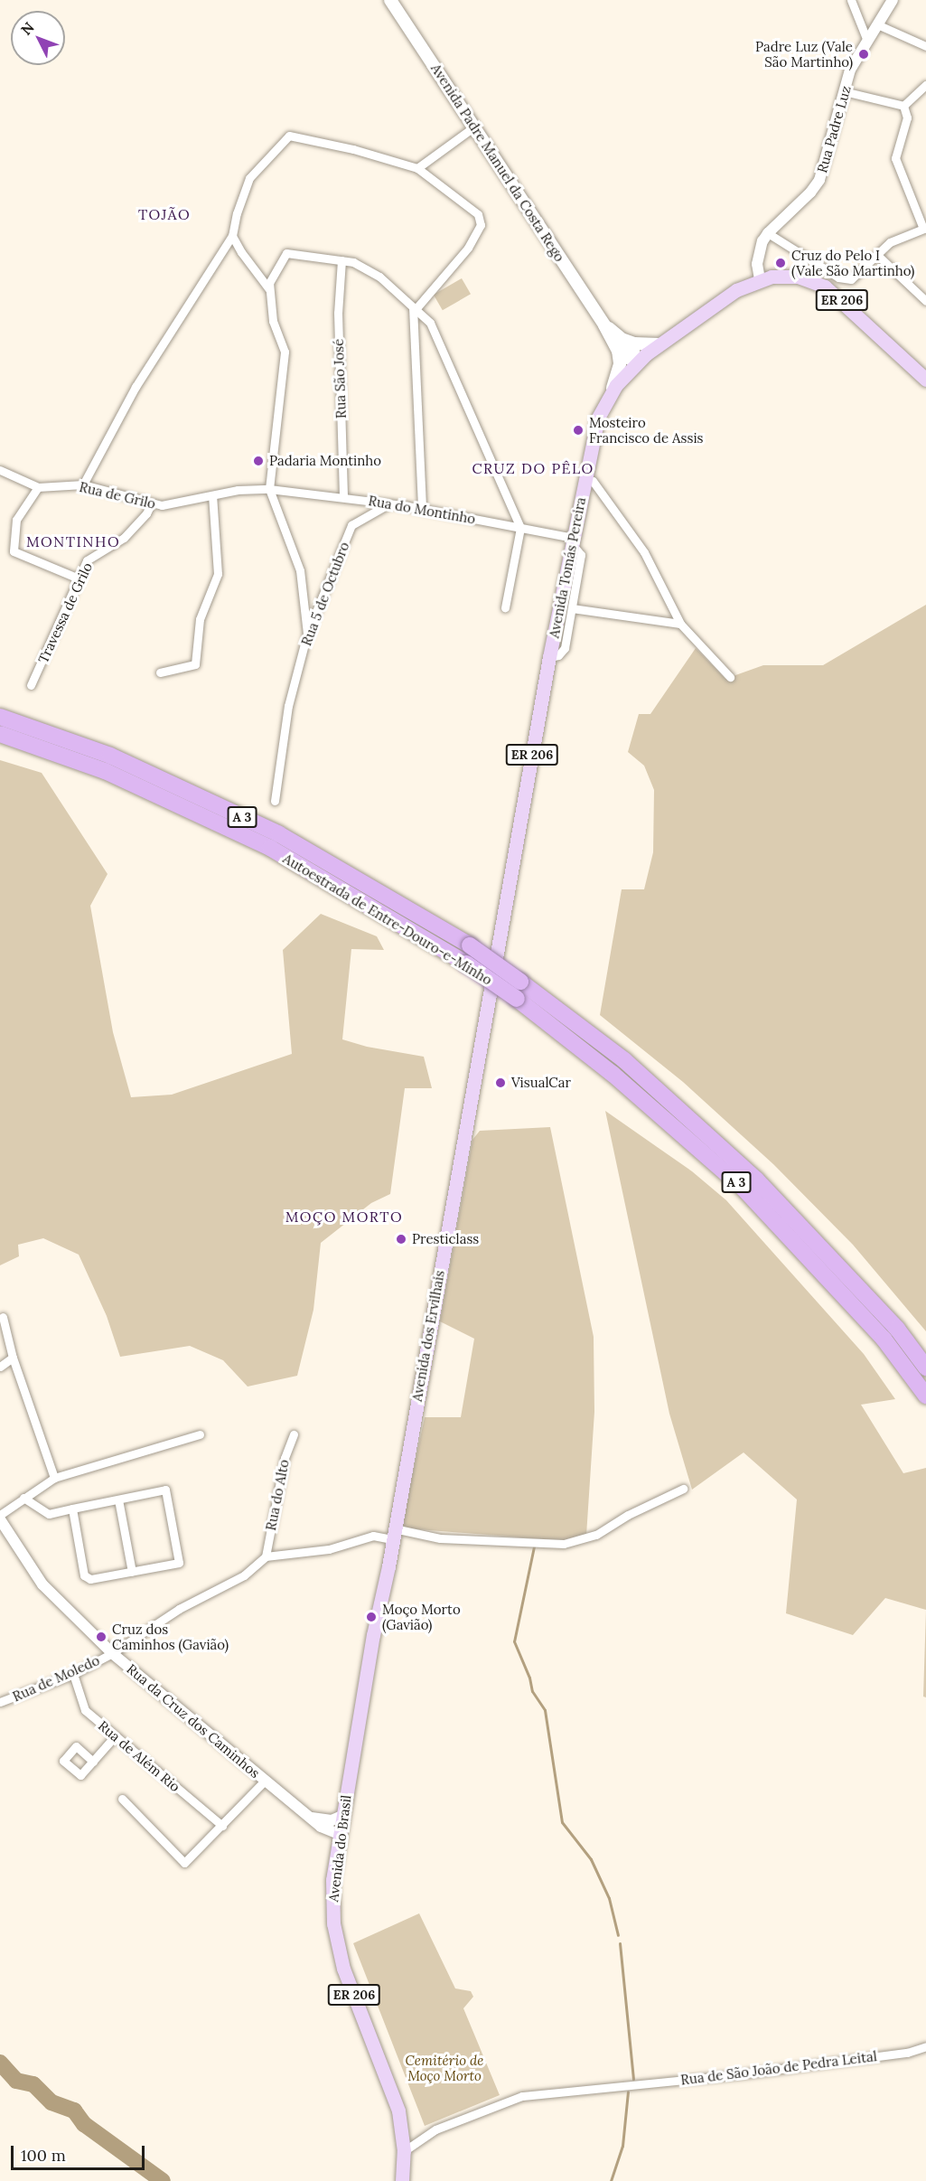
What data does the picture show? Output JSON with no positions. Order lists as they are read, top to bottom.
{
  "streets": {
    "highway": ["A 3", "Autoestrada de Entre-Douro-e-Minho"],
    "main road": [
      "Avenida Padre Manuel da Costa Rego",
      "ER 206",
      "Avenida Tomás Pereira",
      "Avenida dos Ervilhais",
      "Avenida do Brasil"
    ],
    "street": [
      "Rua Padre Luz",
      "Rua São José",
      "Rua de Grilo",
      "Rua do Montinho",
      "Rua 5 de Octubro",
      "Travessa de Grilo",
      "Rua do Alto",
      "Rua de Moledo",
      "Rua da Cruz dos Caminhos",
      "Rua de Além Rio",
      "Rua de São João de Pedra Leital"
    ]
  },
  "crossings": [
    ["Rua Padre Luz", "Avenida Tomás Pereira"],
    ["Avenida Padre Manuel da Costa Rego", "Avenida Tomás Pereira"],
    ["Rua São José", "Rua do Montinho"],
    ["Rua de Grilo", "Rua do Montinho"],
    ["Rua de Grilo", "Travessa de Grilo"],
    ["Rua do Montinho", "Avenida Tomás Pereira"],
    ["Rua do Montinho", "Rua 5 de Octubro"],
    ["Avenida Tomás Pereira", "Avenida dos Ervilhais"],
    ["Avenida dos Ervilhais", "Avenida do Brasil"],
    ["Rua do Alto", "Rua de Moledo"],
    ["Rua de Moledo", "Rua da Cruz dos Caminhos"],
    ["Rua de Moledo", "Rua de Além Rio"],
    ["Rua da Cruz dos Caminhos", "Avenida do Brasil"],
    ["Avenida do Brasil", "Rua de São João de Pedra Leital"]
  ],
  "districts": [
    "TOJÃO",
    "CRUZ DO PÊLO",
    "MONTINHO",
    "MOÇO MORTO"
  ],
  "parks": ["Cemitério de Moço Morto"],
  "places": [
    "Padre Luz (Vale São Martinho)",
    "Cruz do Pelo I (Vale São Martinho)",
    "Mosteiro Francisco de Assis",
    "Padaria Montinho",
    "VisualCar",
    "Presticlass",
    "Moço Morto (Gavião)",
    "Cruz dos Caminhos (Gavião)"
  ],
  "scale_bar": "100 m",
  "north": "top left"
}
